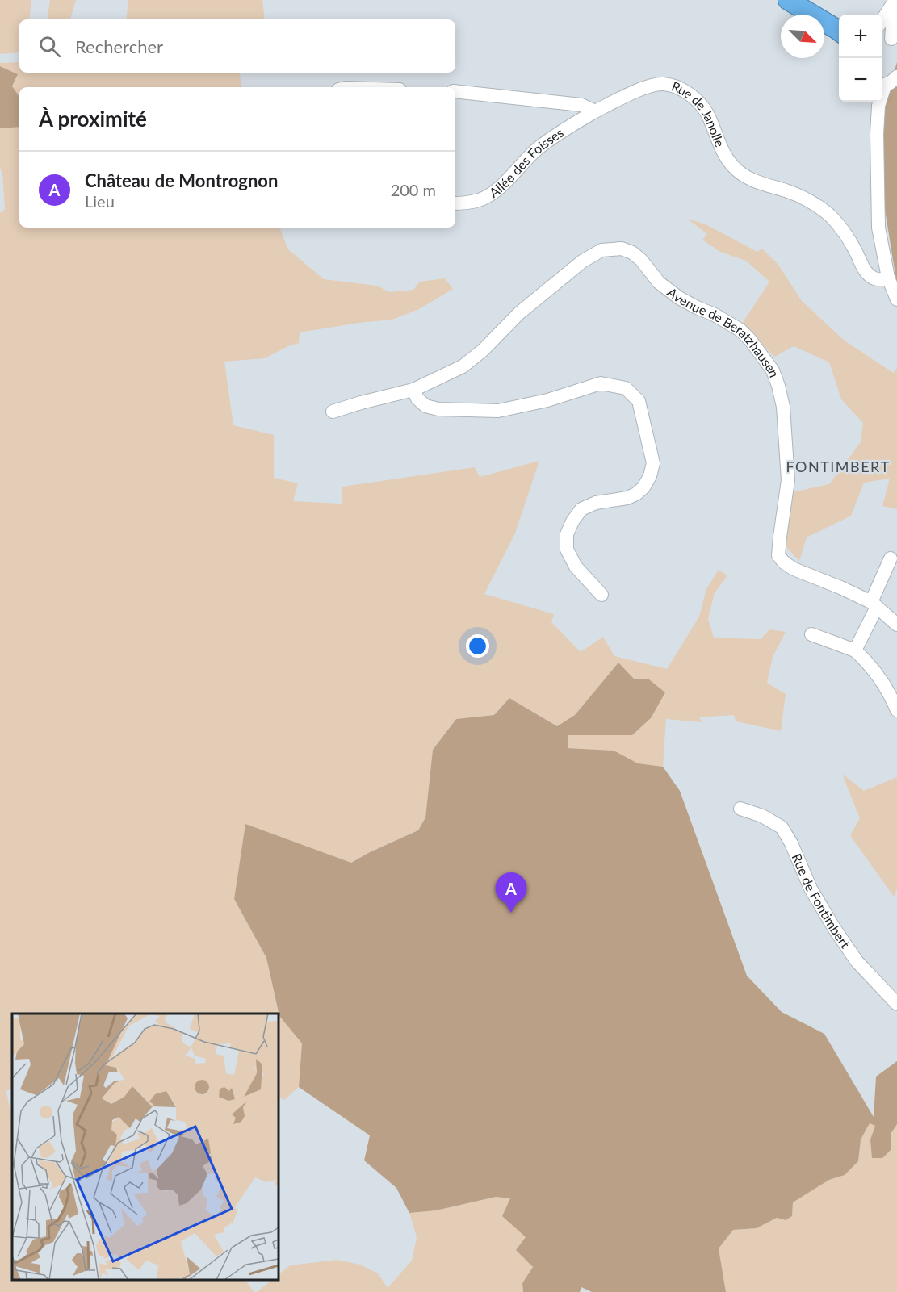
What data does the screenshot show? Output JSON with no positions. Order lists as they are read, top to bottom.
{
  "streets": {
    "street": [
      "Rue de Janolle",
      "Allée des Foisses",
      "Avenue de Beratzhausen",
      "Rue de Fontimbert"
    ]
  },
  "crossings": [
    ["Rue de Janolle", "Allée des Foisses"]
  ],
  "districts": ["FONTIMBERT"],
  "north": "bottom right",
  "page": {
    "map_buttons": ["+", "−"],
    "search": "Rechercher",
    "heading": "À proximité",
    "list": [
      {
        "mark": "A",
        "name": "Château de Montrognon",
        "note": "Lieu",
        "value": "200 m"
      }
    ],
    "pins": "A"
  }
}
